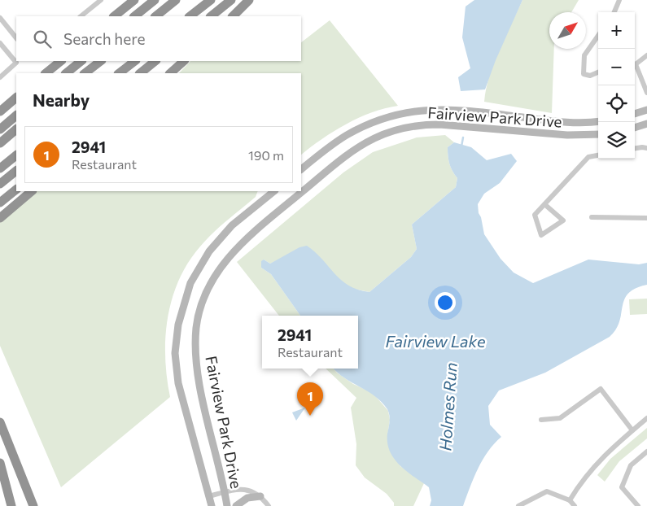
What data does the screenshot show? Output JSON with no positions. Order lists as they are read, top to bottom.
{
  "streets": {
    "main road": ["Fairview Park Drive"]
  },
  "water": ["Fairview Lake", "Holmes Run"],
  "north": "top right",
  "page": {
    "map_buttons": ["+", "−"],
    "search": "Search here",
    "heading": "Nearby",
    "list": [
      {
        "mark": "1",
        "name": "2941",
        "note": "Restaurant",
        "value": "190 m"
      }
    ],
    "popup": ["2941", "Restaurant"],
    "pins": "1"
  }
}
